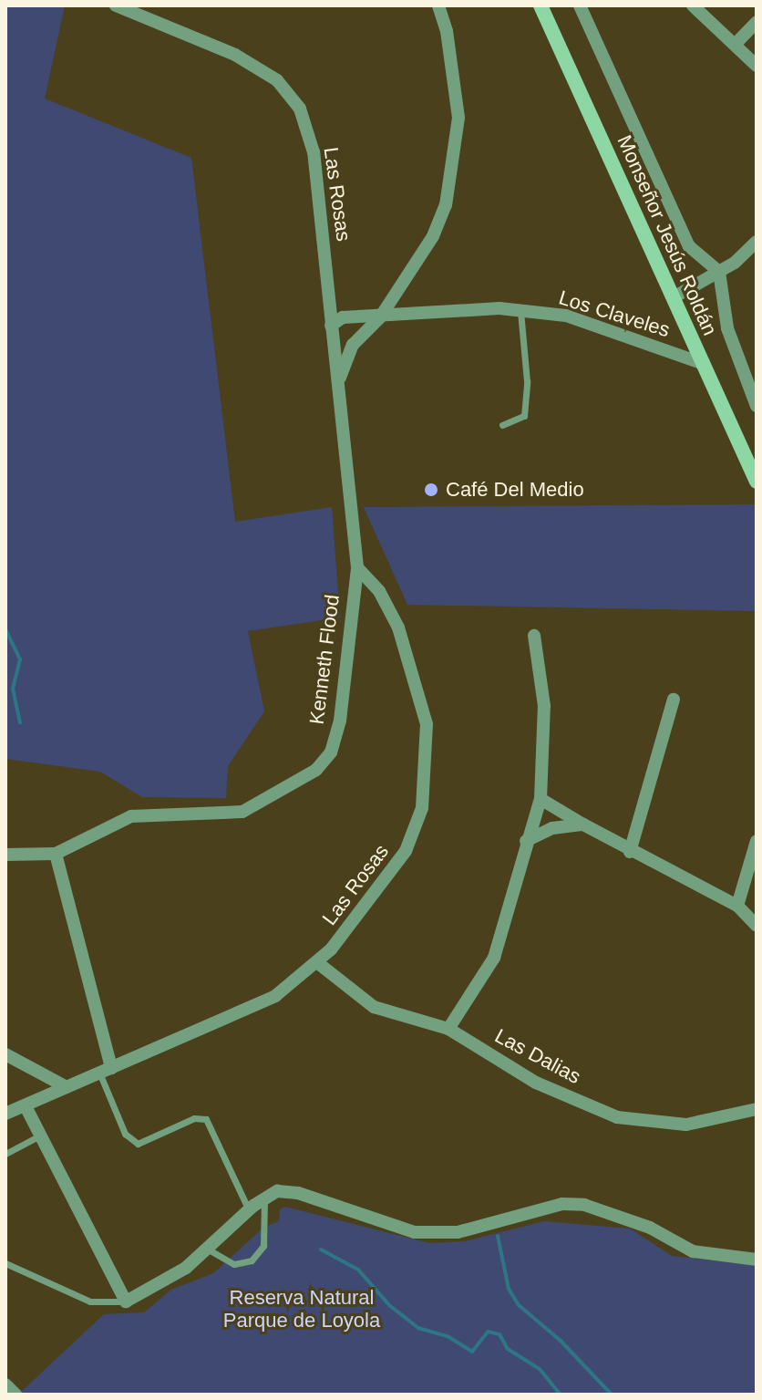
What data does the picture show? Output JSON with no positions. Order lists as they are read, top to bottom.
{
  "streets": {
    "street": [
      "Las Rosas",
      "Monseñor Jesús Roldán",
      "Los Claveles",
      "Kenneth Flood",
      "Las Dalias"
    ]
  },
  "crossings": [
    ["Las Rosas", "Kenneth Flood"],
    ["Las Rosas", "Las Dalias"],
    ["Monseñor Jesús Roldán", "Los Claveles"]
  ],
  "parks": ["Reserva Natural Parque de Loyola"],
  "places": ["Café Del Medio"]
}
